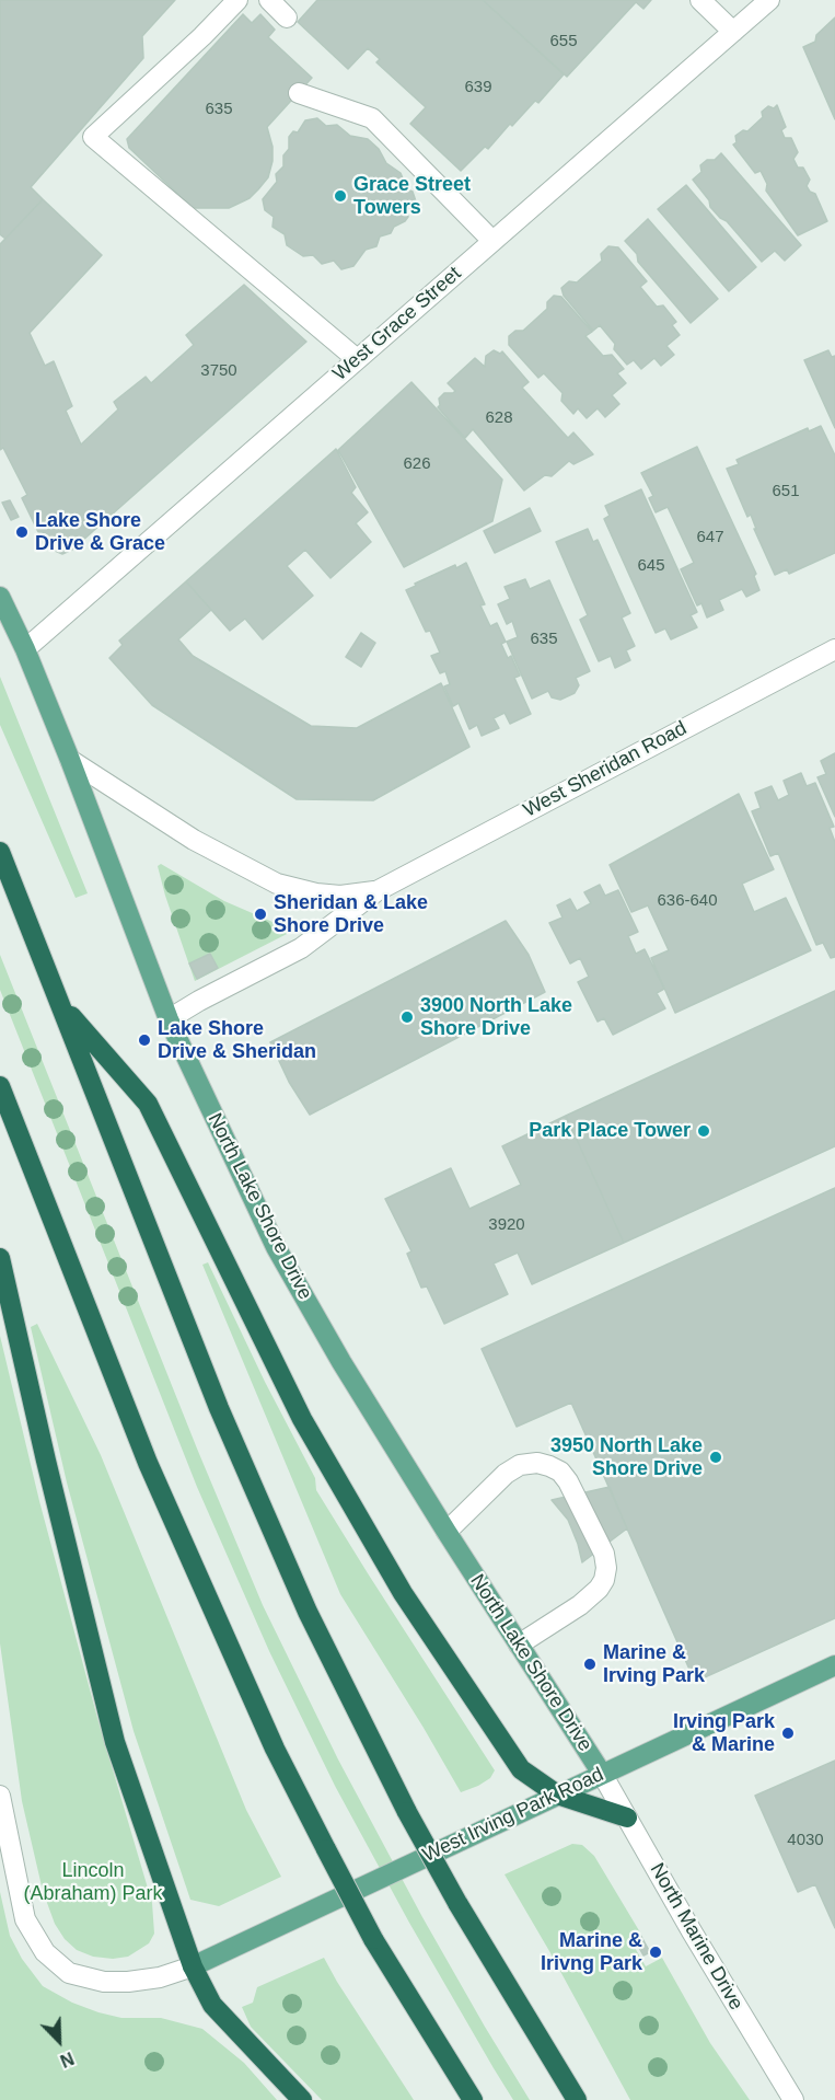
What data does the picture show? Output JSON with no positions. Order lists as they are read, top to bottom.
{
  "streets": {
    "main road": ["North Lake Shore Drive", "West Irving Park Road"],
    "street": ["West Grace Street", "West Sheridan Road", "North Marine Drive"]
  },
  "crossings": [
    ["West Grace Street", "North Lake Shore Drive"],
    ["West Sheridan Road", "North Lake Shore Drive"],
    ["North Lake Shore Drive", "West Irving Park Road"],
    ["North Lake Shore Drive", "North Marine Drive"],
    ["West Irving Park Road", "North Marine Drive"]
  ],
  "parks": ["Lincoln (Abraham) Park"],
  "places": [
    "Grace Street Towers",
    "Lake Shore Drive & Grace",
    "Sheridan & Lake Shore Drive",
    "3900 North Lake Shore Drive",
    "Lake Shore Drive & Sheridan",
    "Park Place Tower",
    "3950 North Lake Shore Drive",
    "Marine & Irving Park",
    "Irving Park & Marine",
    "Marine & Irivng Park"
  ],
  "house_numbers": [
    "655",
    "639",
    "635",
    "3750",
    "628",
    "626",
    "651",
    "647",
    "645",
    "635",
    "636-640",
    "3920",
    "4030"
  ],
  "north": "bottom right"
}
